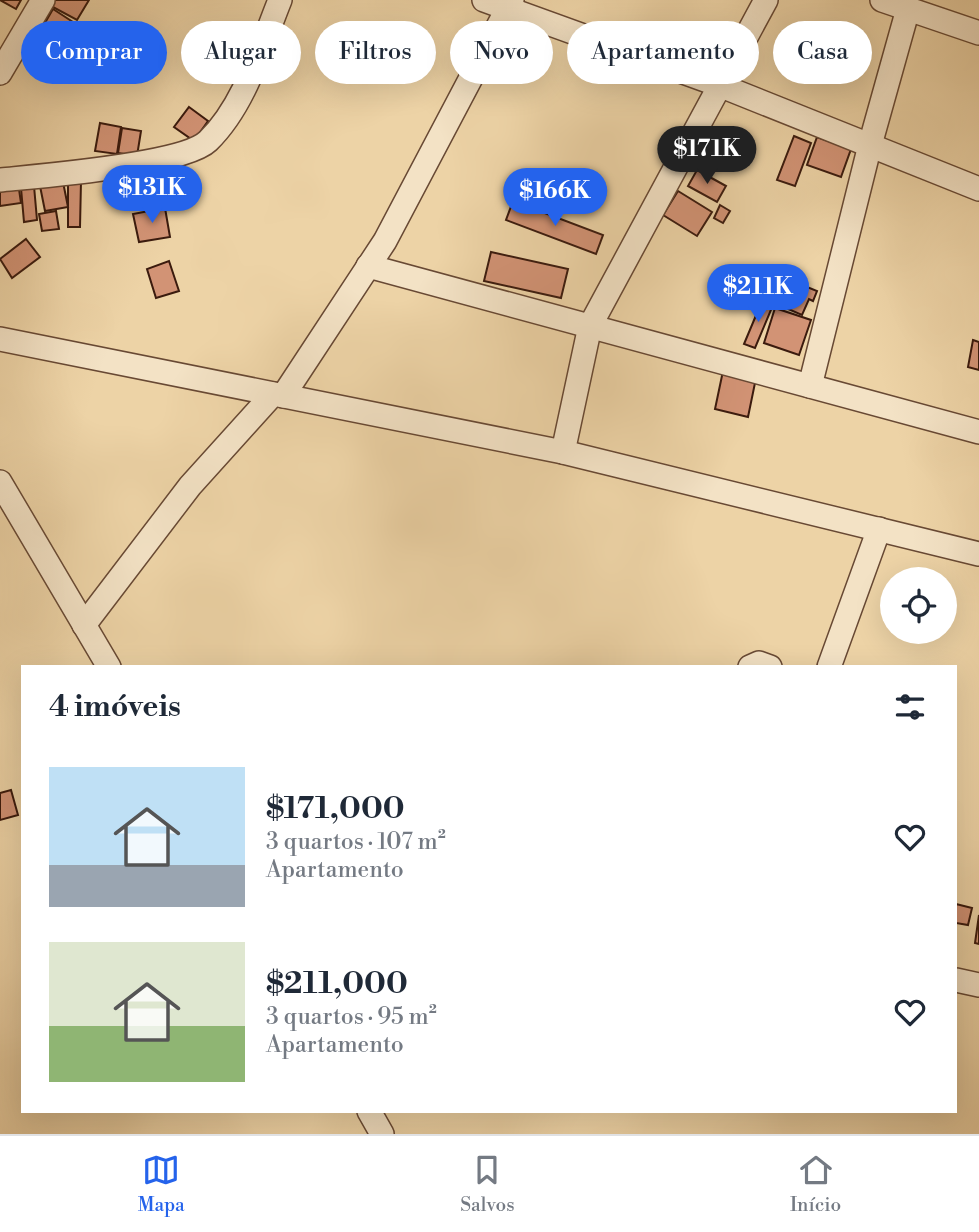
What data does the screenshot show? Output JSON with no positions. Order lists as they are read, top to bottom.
{
  "page": {
    "chip": [
      "Comprar",
      "Alugar",
      "Filtros",
      "Novo",
      "Apartamento",
      "Casa"
    ],
    "price": [
      "$171K",
      "$131K",
      "$166K",
      "$211K"
    ],
    "heading": "4 imóveis",
    "list": [
      {
        "name": "$171,000",
        "note": "3 quartos · 107 m² · Apartamento"
      },
      {
        "name": "$211,000",
        "note": "3 quartos · 95 m² · Apartamento"
      }
    ],
    "tabs": ["Mapa", "Salvos", "Início"]
  }
}
